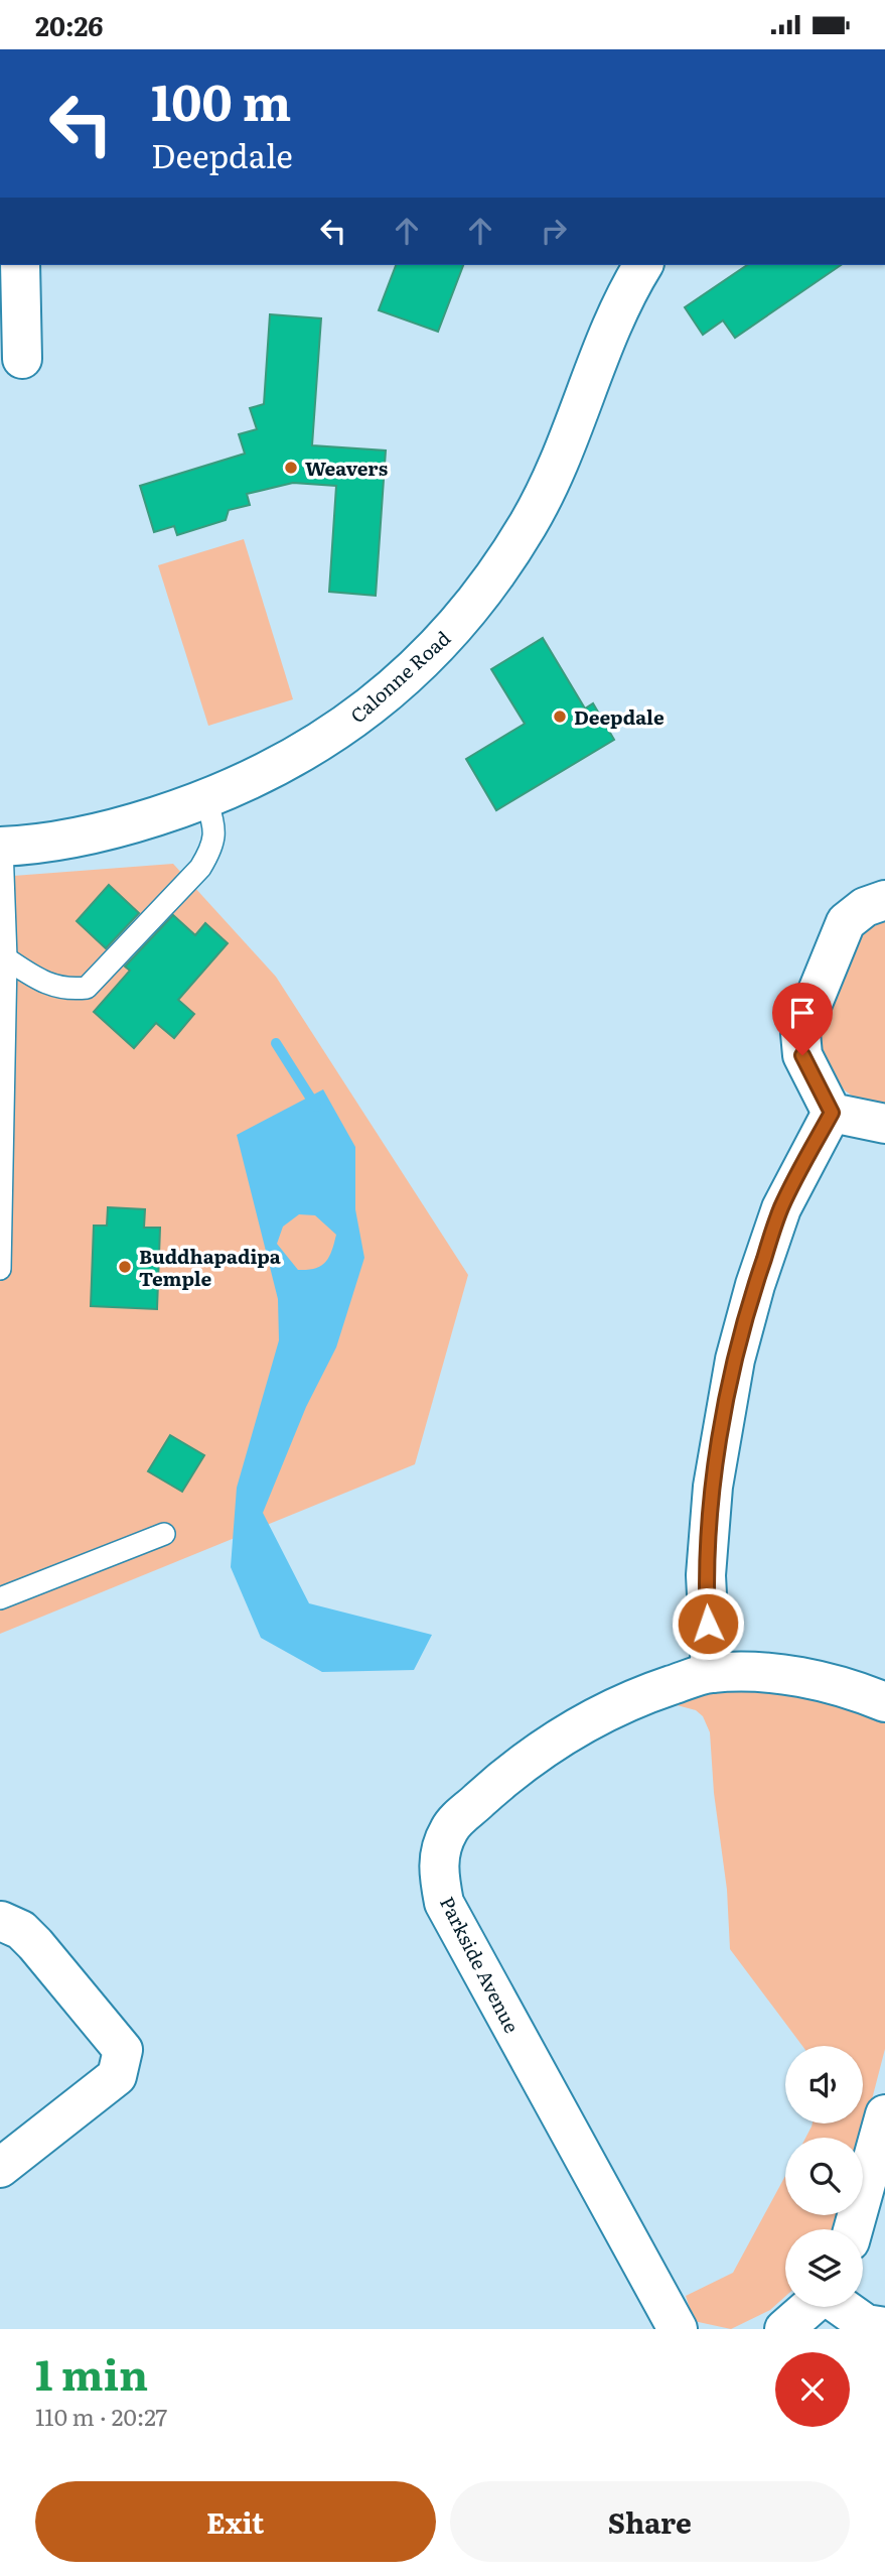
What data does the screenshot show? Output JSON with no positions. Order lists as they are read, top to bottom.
{
  "streets": {
    "street": ["Calonne Road", "Parkside Avenue"]
  },
  "places": ["Weavers", "Deepdale", "Buddhapadipa Temple"],
  "page": {
    "status": "20:26",
    "turn": ["100 m", "Deepdale"],
    "heading": ["1 min", "110 m · 20:27"],
    "buttons": ["Exit", "Share"]
  }
}
